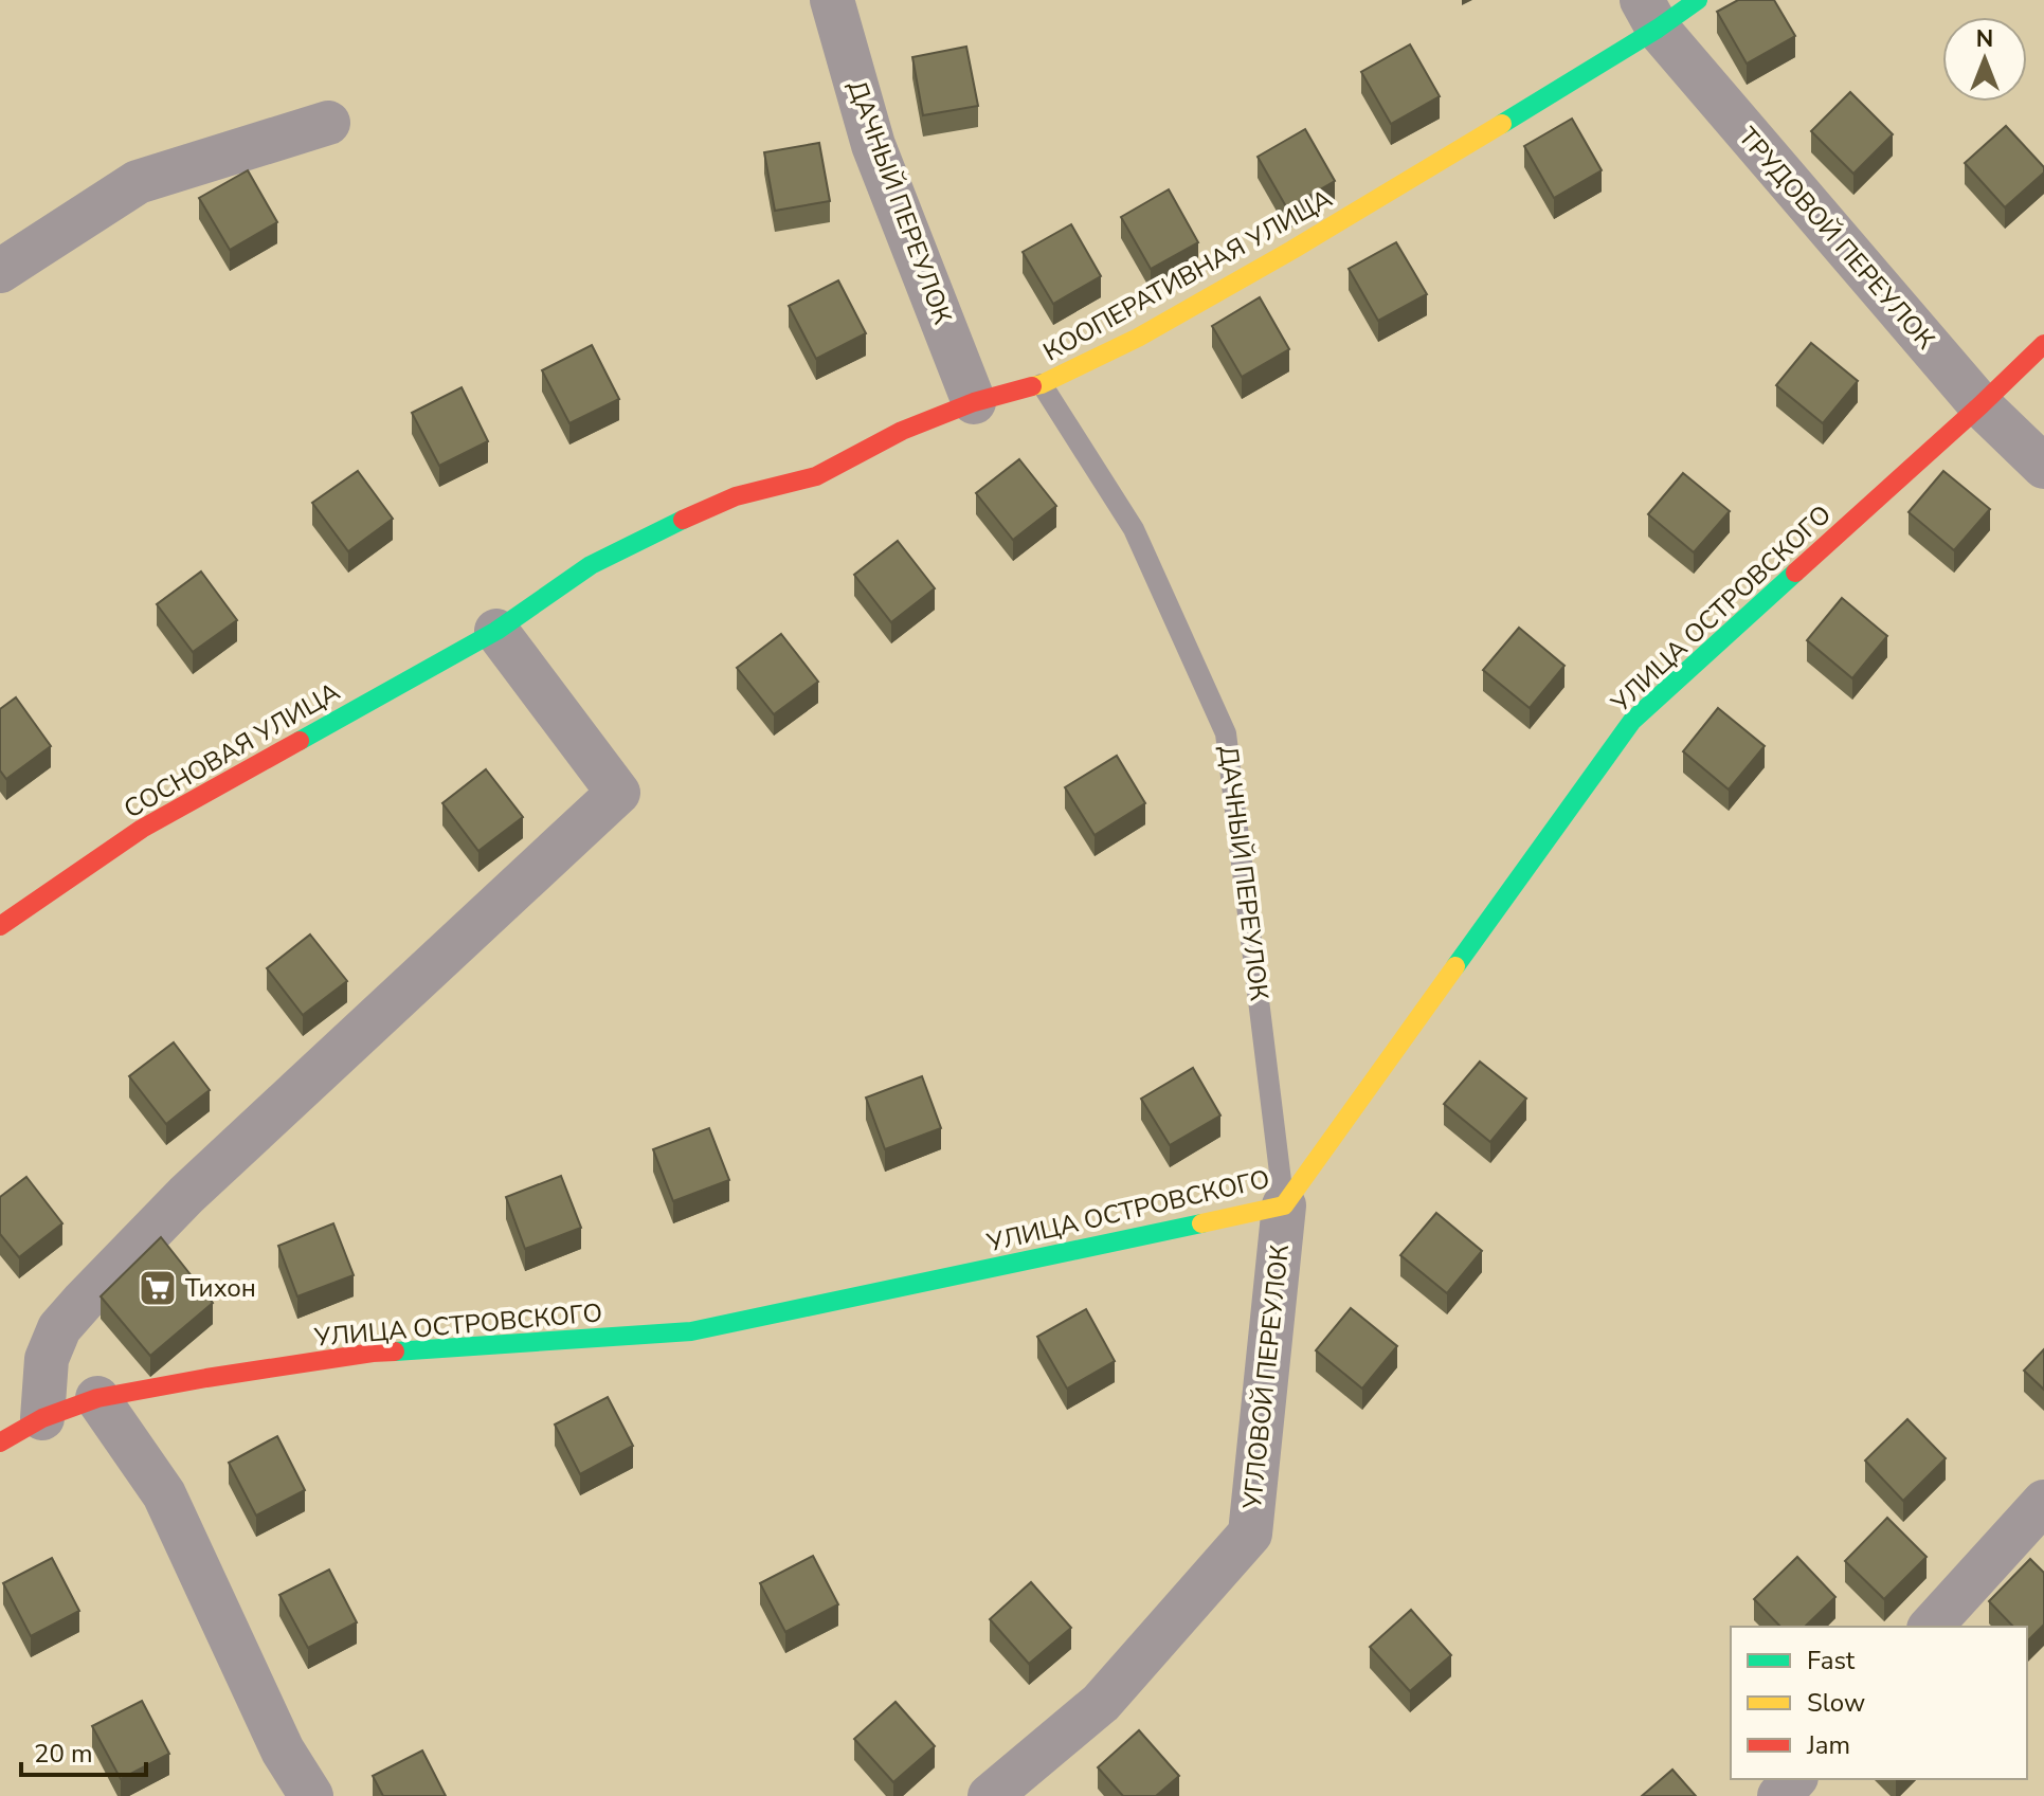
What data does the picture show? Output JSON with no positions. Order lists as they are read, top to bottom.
{
  "streets": {
    "street": [
      "ДАЧНЫЙ ПЕРЕУЛОК",
      "ТРУДОВОЙ ПЕРЕУЛОК",
      "КООПЕРАТИВНАЯ УЛИЦА",
      "УЛИЦА ОСТРОВСКОГО",
      "СОСНОВАЯ УЛИЦА",
      "УГЛОВОЙ ПЕРЕУЛОК"
    ]
  },
  "crossings": [
    ["ДАЧНЫЙ ПЕРЕУЛОК", "КООПЕРАТИВНАЯ УЛИЦА"],
    ["ДАЧНЫЙ ПЕРЕУЛОК", "УЛИЦА ОСТРОВСКОГО"],
    ["ДАЧНЫЙ ПЕРЕУЛОК", "УГЛОВОЙ ПЕРЕУЛОК"],
    ["ТРУДОВОЙ ПЕРЕУЛОК", "КООПЕРАТИВНАЯ УЛИЦА"],
    ["ТРУДОВОЙ ПЕРЕУЛОК", "УЛИЦА ОСТРОВСКОГО"],
    ["КООПЕРАТИВНАЯ УЛИЦА", "СОСНОВАЯ УЛИЦА"],
    ["УЛИЦА ОСТРОВСКОГО", "УГЛОВОЙ ПЕРЕУЛОК"]
  ],
  "places": {
    "supermarket": ["Тихон"]
  },
  "legend": ["Fast", "Slow", "Jam"],
  "scale_bar": "20 m",
  "north": "top"
}
